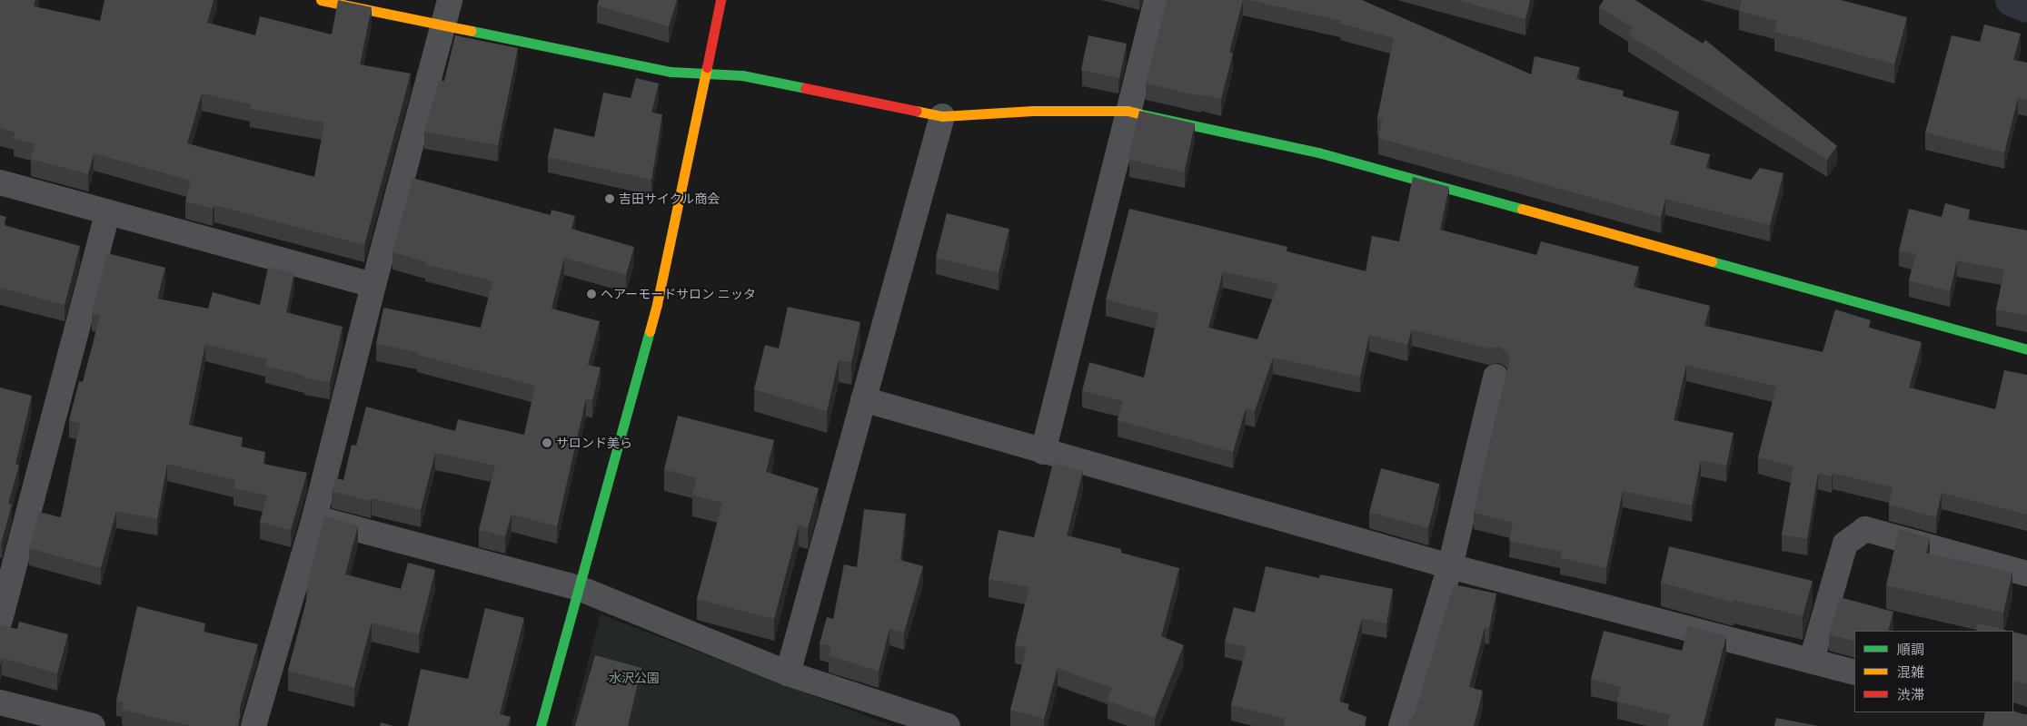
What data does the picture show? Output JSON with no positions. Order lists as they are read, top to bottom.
{
  "parks": ["水沢公園"],
  "places": ["吉田サイクル商会", "ヘアーモードサロン ニッタ", "サロンド美ら"],
  "legend": ["順調", "混雑", "渋滞"]
}
